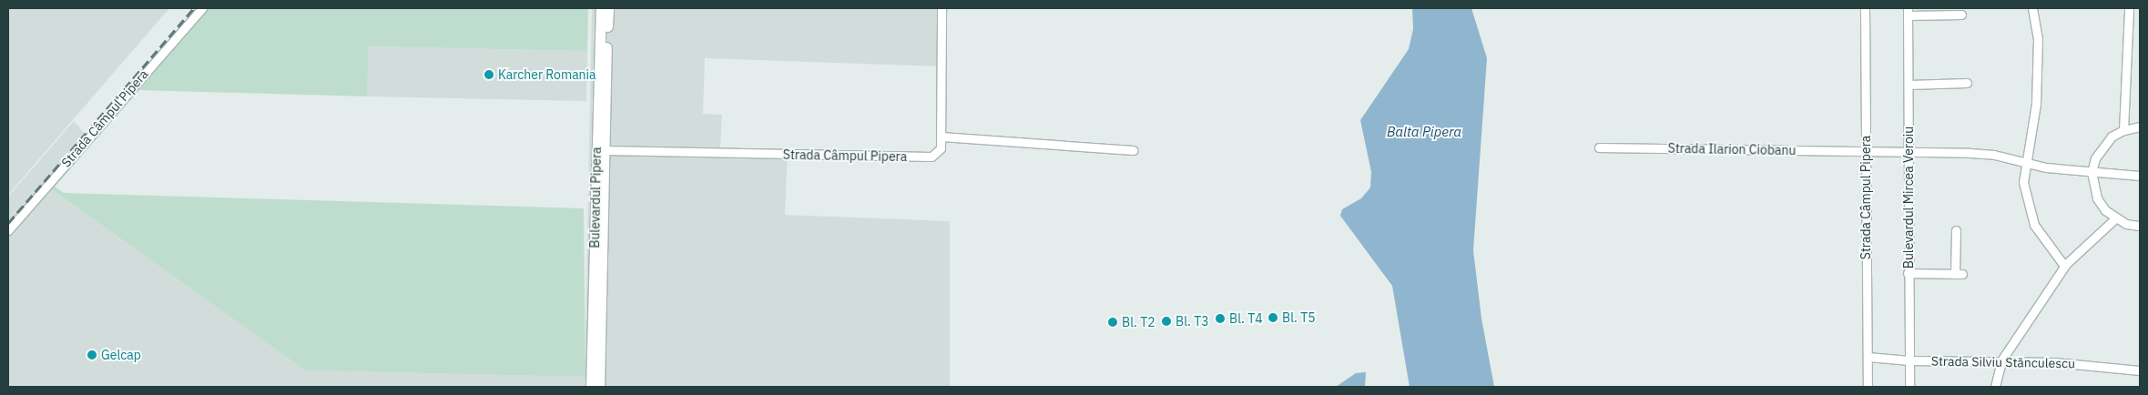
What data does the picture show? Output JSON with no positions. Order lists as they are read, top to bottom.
{
  "streets": {
    "main road": ["Bulevardul Pipera"],
    "street": [
      "Strada Câmpul Pipera",
      "Strada Ilarion Ciobanu",
      "Bulevardul Mircea Veroiu",
      "Strada Silviu Stănculescu"
    ]
  },
  "crossings": [
    ["Strada Câmpul Pipera", "Strada Ilarion Ciobanu"],
    ["Strada Câmpul Pipera", "Bulevardul Pipera"],
    ["Strada Câmpul Pipera", "Strada Silviu Stănculescu"],
    ["Strada Ilarion Ciobanu", "Bulevardul Mircea Veroiu"],
    ["Bulevardul Mircea Veroiu", "Strada Silviu Stănculescu"]
  ],
  "water": ["Balta Pipera"],
  "places": [
    "Karcher Romania",
    "Bl. T5",
    "Bl. T4",
    "Bl. T3",
    "Bl. T2",
    "Gelcap"
  ]
}
